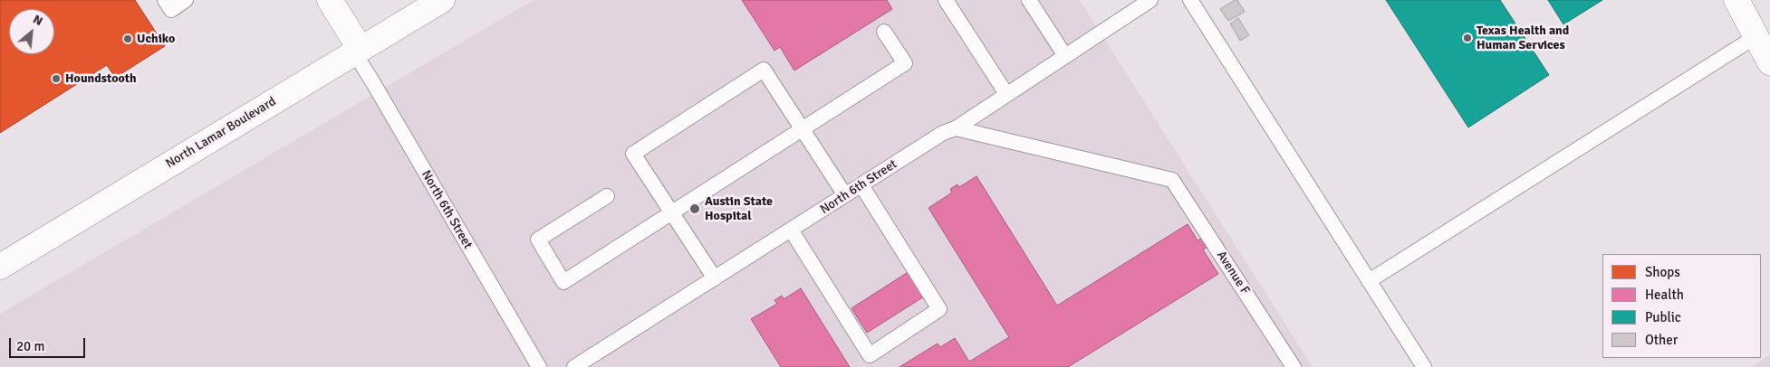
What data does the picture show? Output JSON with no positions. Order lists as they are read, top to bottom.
{
  "streets": {
    "main road": ["North Lamar Boulevard"],
    "lane": ["North 6th Street", "Avenue F"]
  },
  "crossings": [
    ["North Lamar Boulevard", "North 6th Street"],
    ["North 6th Street", "Avenue F"]
  ],
  "places": [
    "Texas Health and Human Services",
    "Uchiko",
    "Houndstooth",
    "Austin State Hospital"
  ],
  "legend": [
    "Shops",
    "Health",
    "Public",
    "Other"
  ],
  "scale_bar": "20 m",
  "north": "top right"
}
